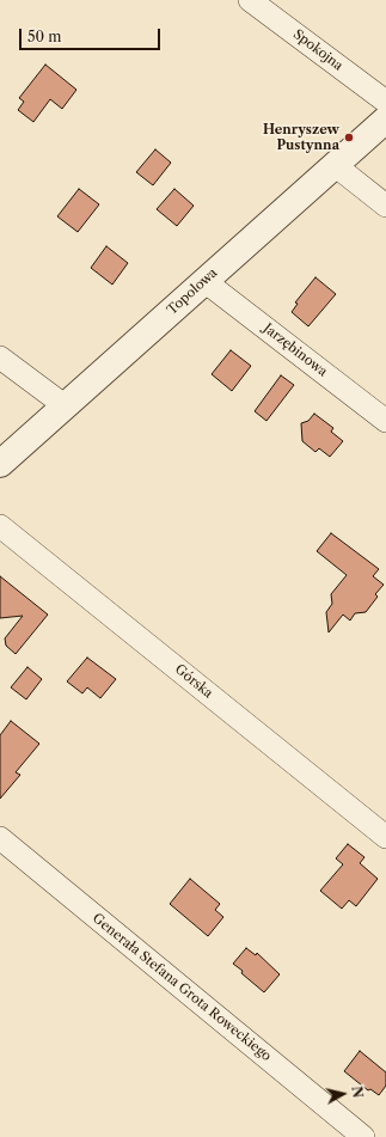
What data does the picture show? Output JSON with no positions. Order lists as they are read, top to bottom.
{
  "streets": {
    "street": [
      "Spokojna",
      "Topolowa",
      "Jarzębinowa",
      "Górska",
      "Generała Stefana Grota Roweckiego"
    ]
  },
  "crossings": [
    ["Topolowa", "Jarzębinowa"]
  ],
  "places": ["Henryszew Pustynna"],
  "scale_bar": "50 m",
  "north": "right"
}
